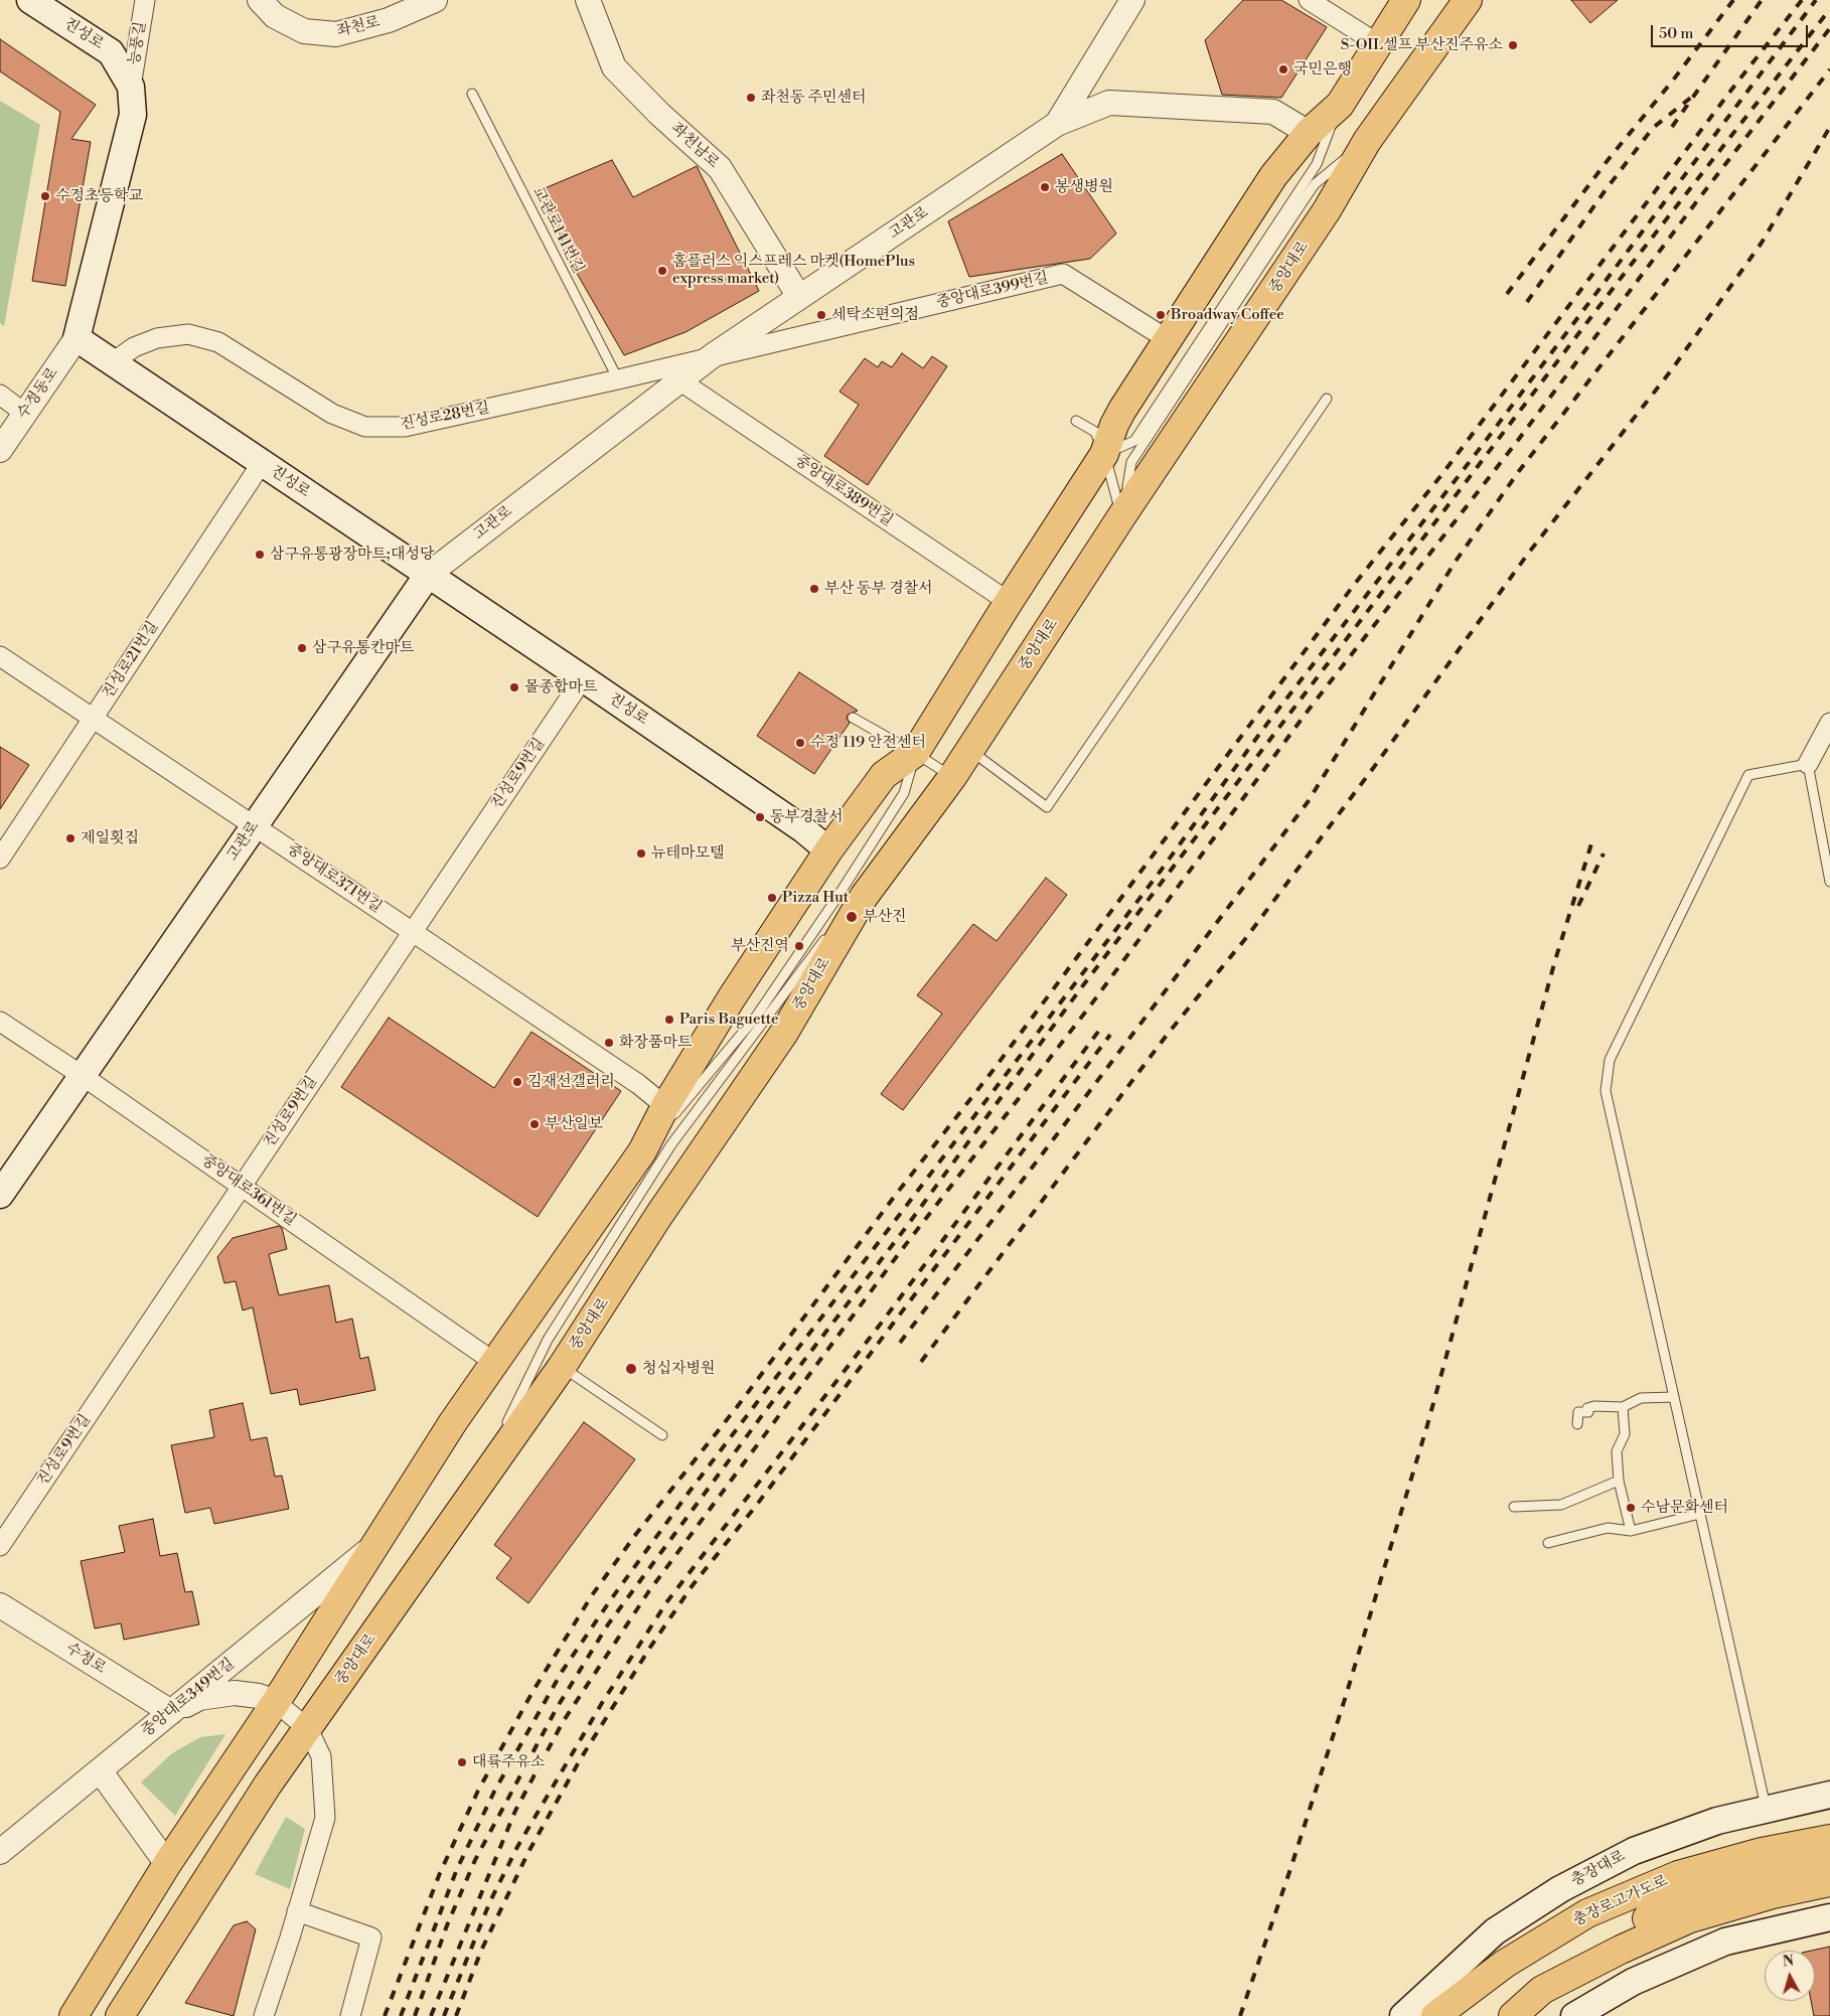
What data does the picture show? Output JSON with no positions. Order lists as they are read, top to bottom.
{
  "streets": {
    "main road": [
      "진성로",
      "고관로",
      "중앙대로",
      "충장대로",
      "충장로고가도로"
    ],
    "street": [
      "좌천로",
      "능풍길",
      "좌천남로",
      "중앙대로399번길",
      "수정동로",
      "진성로28번길",
      "중앙대로389번길",
      "진성로21번길",
      "진성로9번길",
      "중앙대로371번길",
      "중앙대로361번길",
      "수정로",
      "중앙대로349번길"
    ],
    "lane": ["고관로141번길"]
  },
  "crossings": [
    ["진성로", "능풍길"],
    ["진성로", "고관로"],
    ["진성로", "수정동로"],
    ["진성로", "진성로28번길"],
    ["진성로", "진성로21번길"],
    ["진성로", "진성로9번길"],
    ["좌천남로", "고관로"],
    ["고관로", "중앙대로399번길"],
    ["고관로", "진성로28번길"],
    ["고관로", "중앙대로389번길"],
    ["고관로", "중앙대로371번길"],
    ["고관로", "중앙대로361번길"],
    ["고관로141번길", "진성로28번길"],
    ["중앙대로399번길", "진성로28번길"],
    ["진성로21번길", "중앙대로371번길"],
    ["진성로9번길", "중앙대로371번길"],
    ["진성로9번길", "중앙대로361번길"],
    ["수정로", "중앙대로349번길"]
  ],
  "places": [
    "S-OIL셀프 부산진주유소",
    "국민은행",
    "좌천동 주민센터",
    "봉생병원",
    "수정초등학교",
    "홈플러스 익스프레스 마켓(HomePlus express market)",
    "세탁소편의점",
    "Broadway Coffee",
    "삼구유통광장마트;대성당",
    "부산 동부 경찰서",
    "삼구유통칸마트",
    "몰종합마트",
    "수정 119 안전센터",
    "동부경찰서",
    "제일횟집",
    "뉴테마모텔",
    "Pizza Hut",
    "부산진",
    "부산진역",
    "Paris Baguette",
    "화장품마트",
    "김재선갤러리",
    "부산일보",
    "청십자병원",
    "수남문화센터",
    "대륙주유소"
  ],
  "scale_bar": "50 m",
  "north": "top"
}
